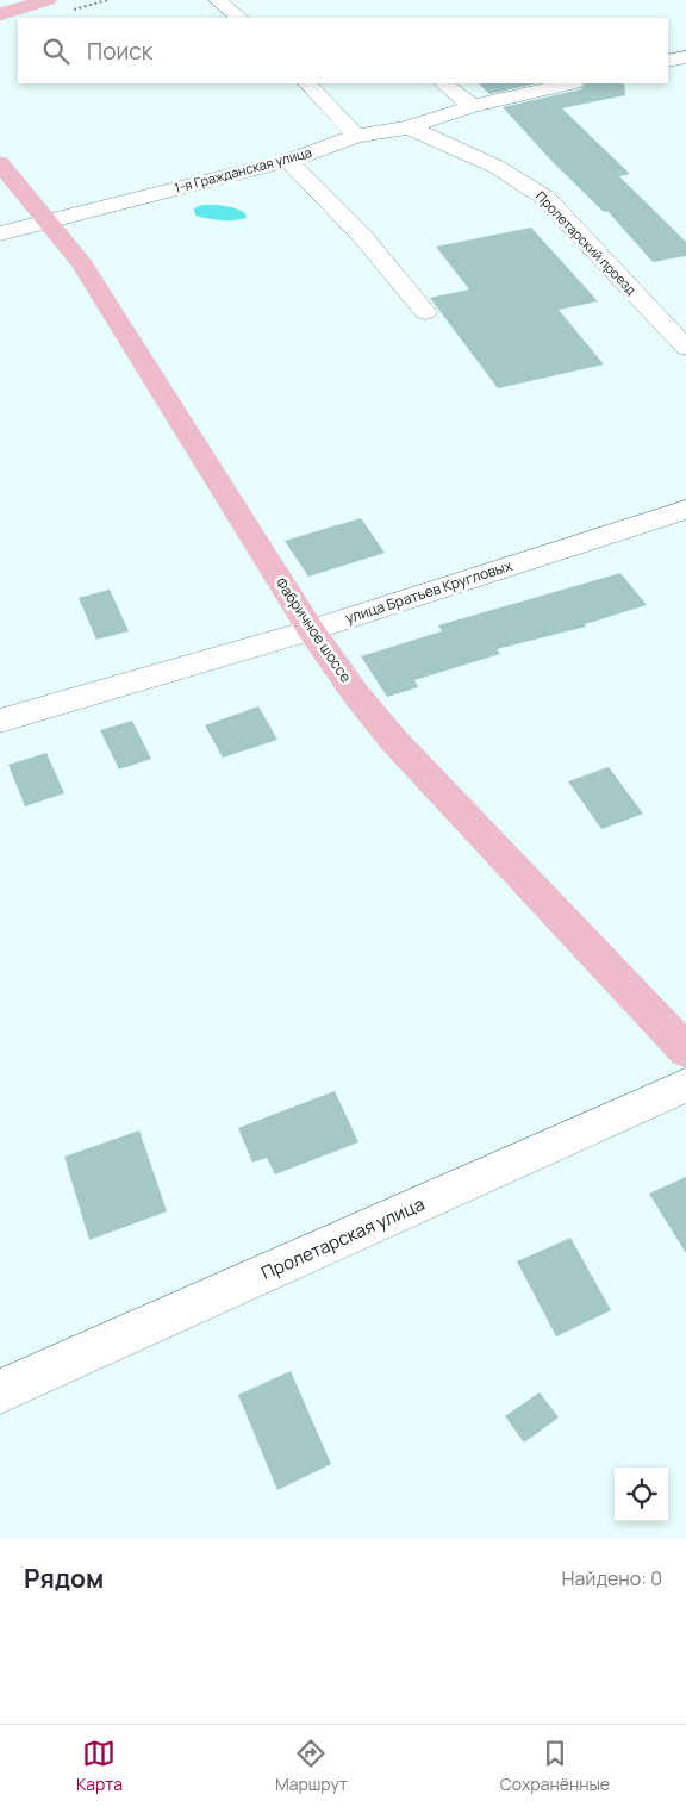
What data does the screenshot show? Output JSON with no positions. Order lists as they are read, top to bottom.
{
  "streets": {
    "main road": ["Фабричное шоссе"],
    "street": [
      "1-я Гражданская улица",
      "Пролетарский проезд",
      "улица Братьев Кругловых",
      "Пролетарская улица"
    ]
  },
  "crossings": [
    ["1-я Гражданская улица", "Пролетарский проезд"],
    ["1-я Гражданская улица", "Фабричное шоссе"],
    ["улица Братьев Кругловых", "Фабричное шоссе"]
  ],
  "page": {
    "search": "Поиск",
    "heading": ["Рядом", "Найдено: 0"],
    "nav": ["Карта", "Маршрут", "Сохранённые"]
  }
}
